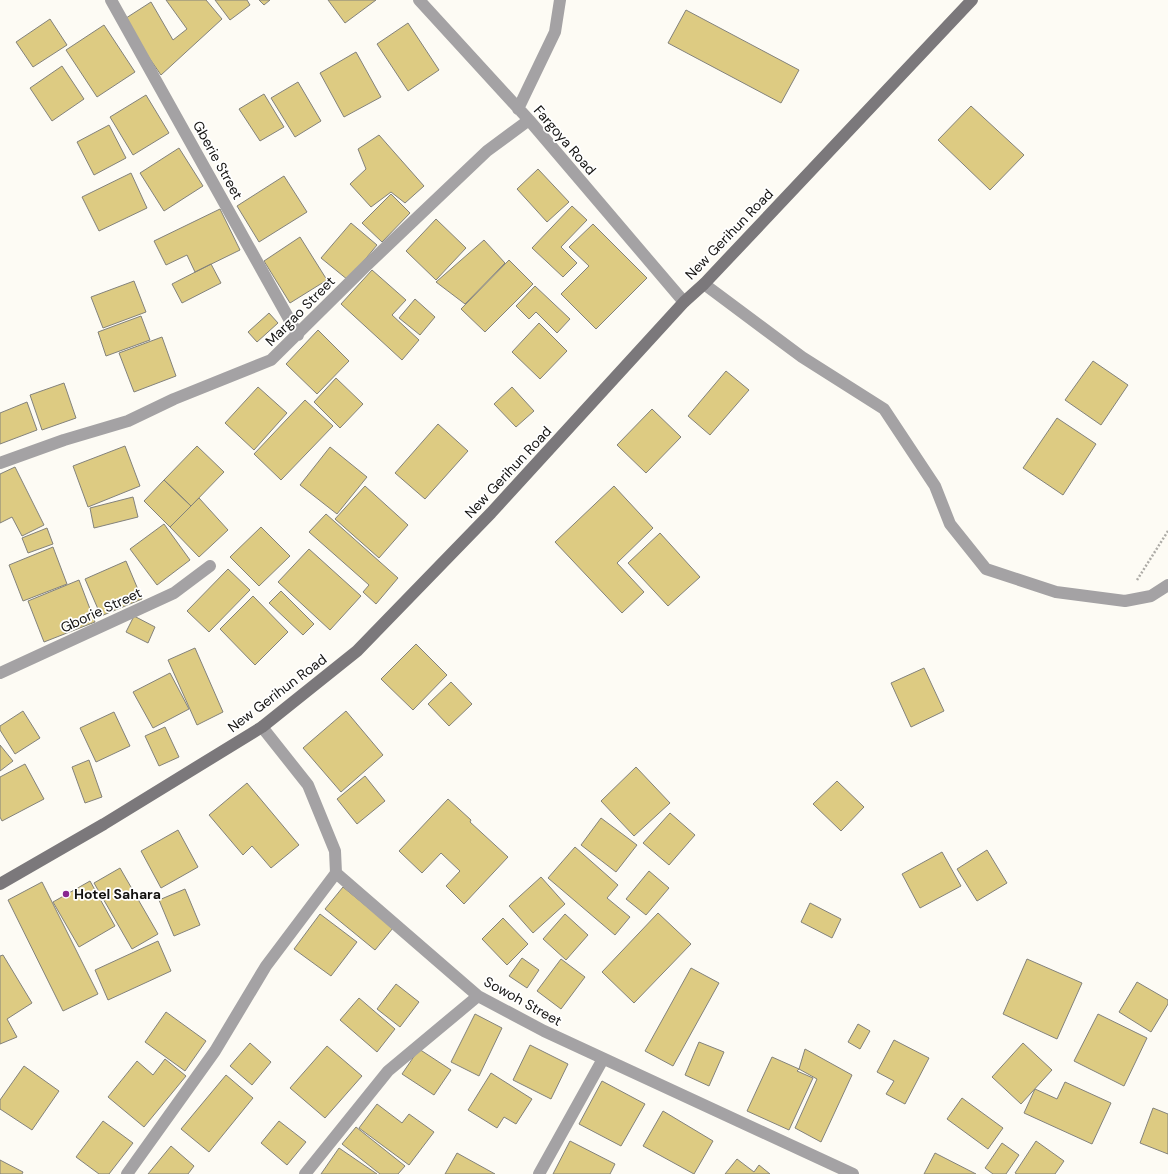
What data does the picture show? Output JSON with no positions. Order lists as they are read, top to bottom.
{
  "streets": {
    "street": [
      "Fargoya Road",
      "Gberie Street",
      "New Gerihun Road",
      "Margao Street",
      "Gborie Street",
      "Sowoh Street"
    ]
  },
  "crossings": [
    ["Fargoya Road", "New Gerihun Road"],
    ["Fargoya Road", "Margao Street"],
    ["Gberie Street", "Margao Street"]
  ],
  "places": ["Hotel Sahara"]
}
